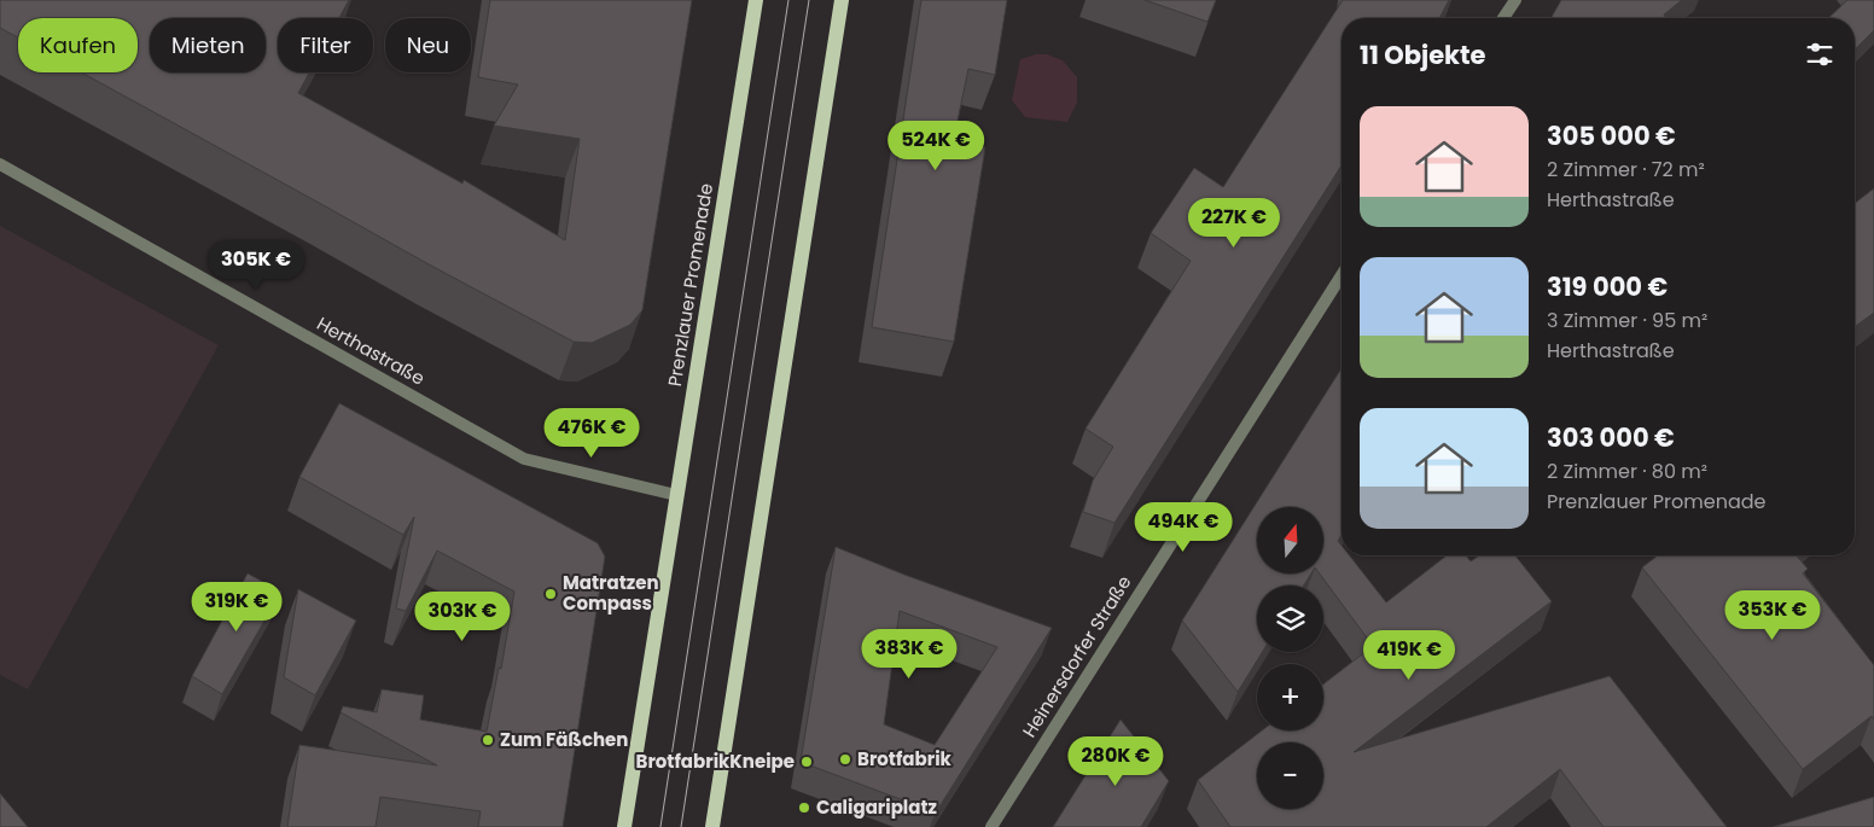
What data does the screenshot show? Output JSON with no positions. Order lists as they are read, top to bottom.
{
  "streets": {
    "main road": ["Prenzlauer Promenade"],
    "street": ["Herthastraße", "Heinersdorfer Straße"]
  },
  "crossings": [
    ["Prenzlauer Promenade", "Herthastraße"]
  ],
  "places": [
    "Matratzen Compass",
    "Zum Fäßchen",
    "Brotfabrik",
    "BrotfabrikKneipe",
    "Caligariplatz"
  ],
  "north": "top",
  "page": {
    "chip": [
      "Kaufen",
      "Mieten",
      "Filter",
      "Neu"
    ],
    "heading": "11 Objekte",
    "list": [
      {
        "name": "305 000 €",
        "note": "2 Zimmer · 72 m² · Herthastraße"
      },
      {
        "name": "319 000 €",
        "note": "3 Zimmer · 95 m² · Herthastraße"
      },
      {
        "name": "303 000 €",
        "note": "2 Zimmer · 80 m² · Prenzlauer Promenade"
      }
    ],
    "price": [
      "524K €",
      "227K €",
      "305K €",
      "476K €",
      "494K €",
      "319K €",
      "353K €",
      "303K €",
      "383K €",
      "419K €",
      "280K €"
    ],
    "map_buttons": ["+", "−"]
  }
}
